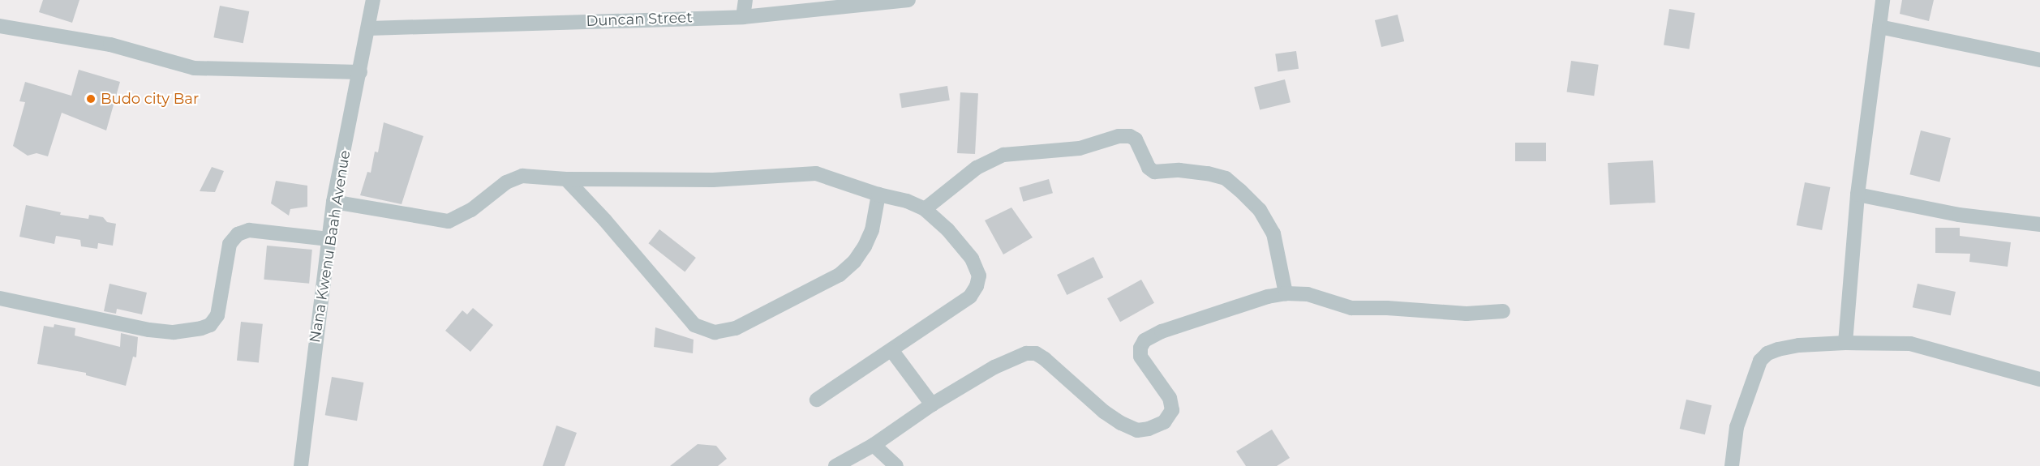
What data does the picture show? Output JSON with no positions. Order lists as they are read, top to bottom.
{
  "streets": {
    "street": ["Duncan Street", "Nana Kwenu Baah Avenue"]
  },
  "crossings": [
    ["Duncan Street", "Nana Kwenu Baah Avenue"]
  ],
  "places": ["Budo city Bar"]
}
